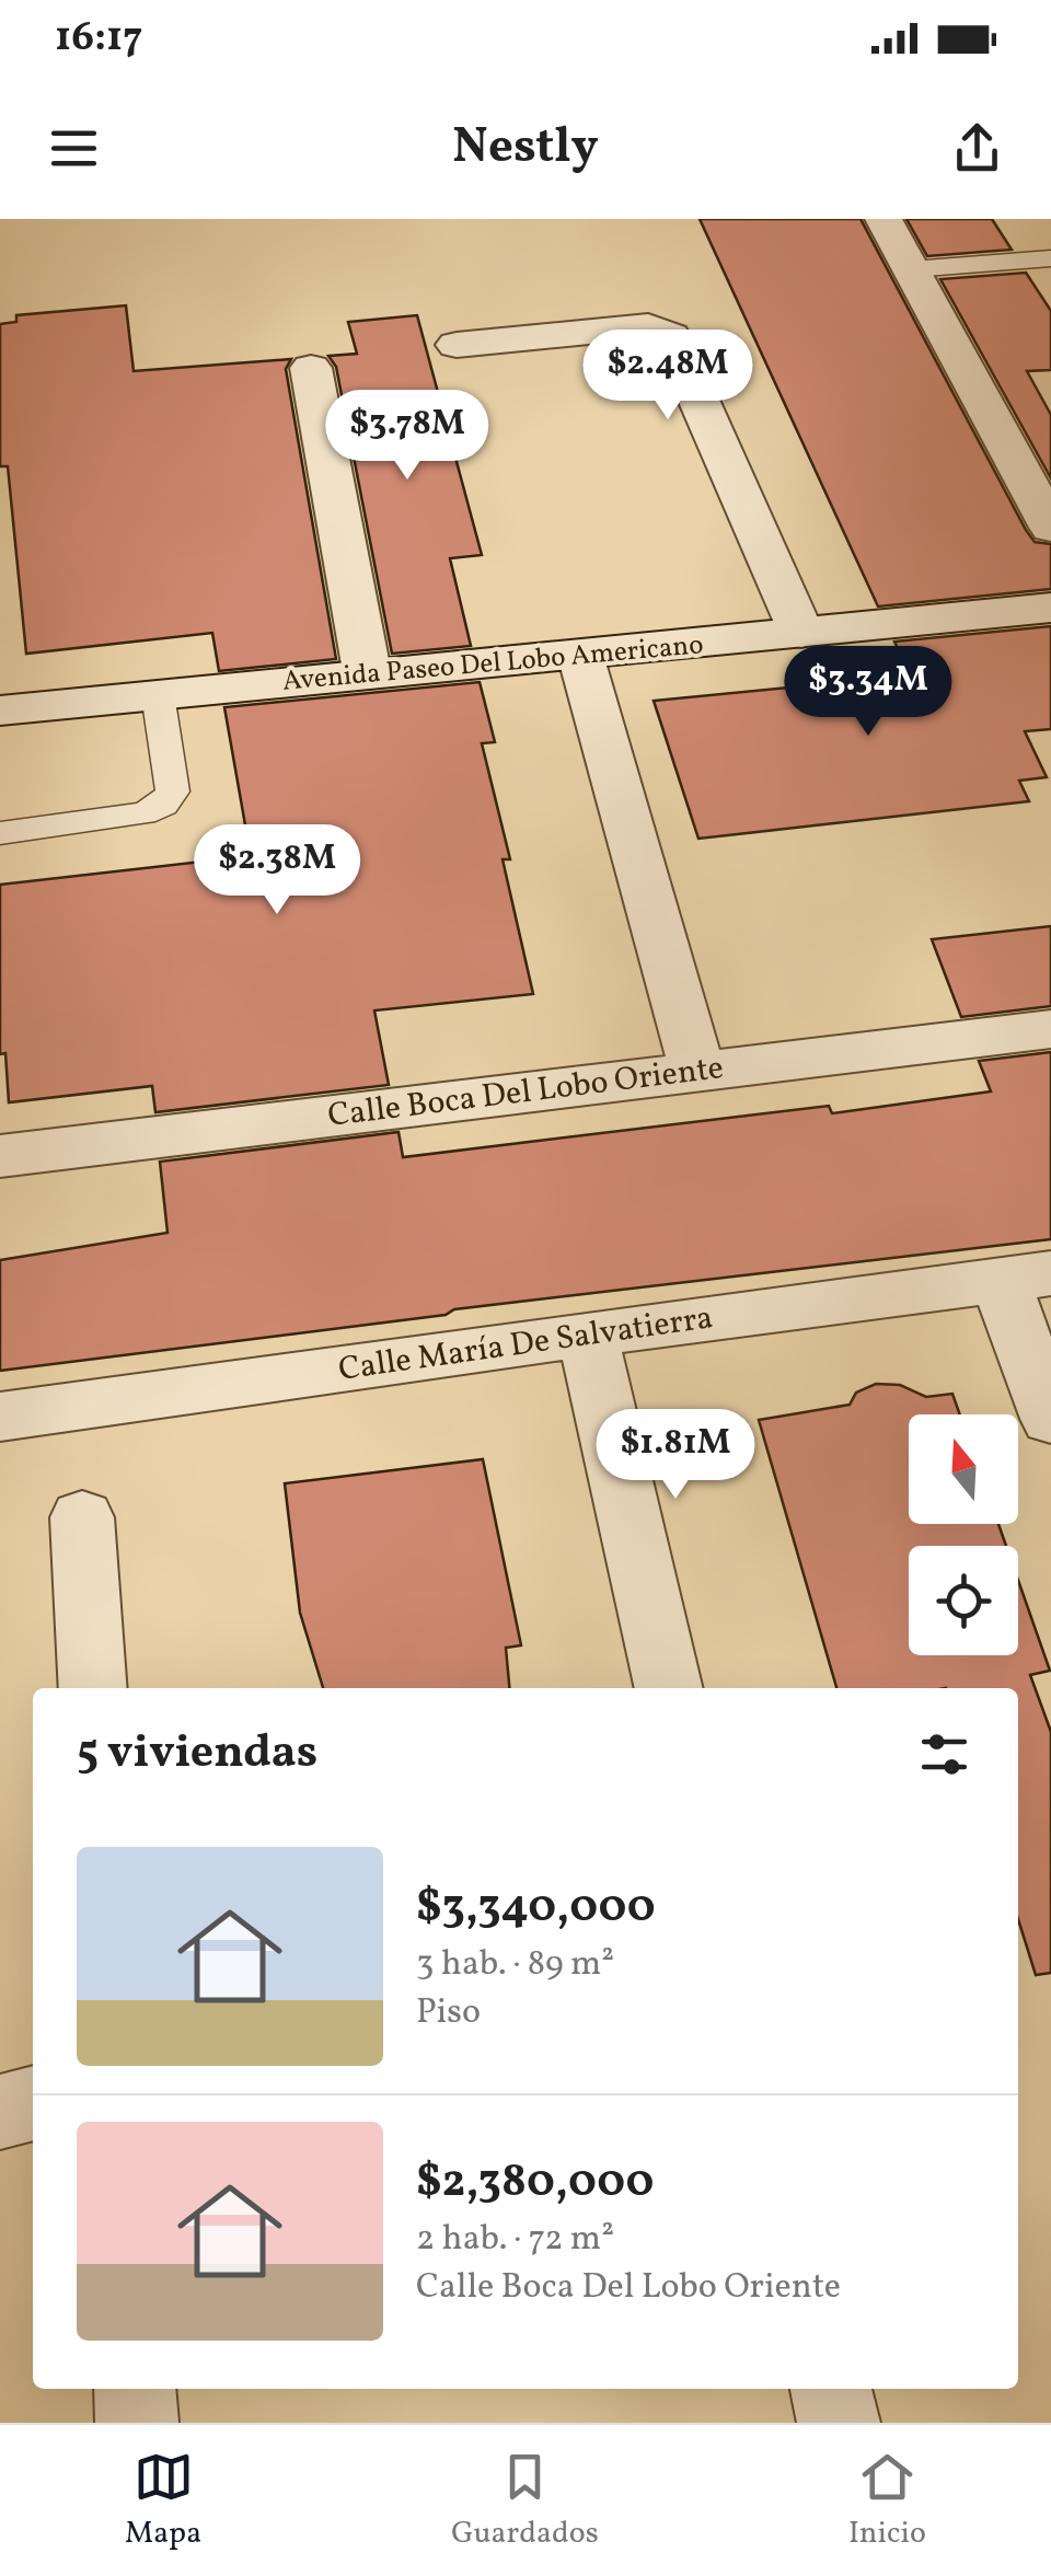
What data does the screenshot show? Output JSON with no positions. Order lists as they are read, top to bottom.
{
  "streets": {
    "street": ["Avenida Paseo Del Lobo Americano", "Calle Boca Del Lobo Oriente", "Calle María De Salvatierra"]
  },
  "north": "top",
  "page": {
    "status": "16:17",
    "header": "Nestly",
    "price": [
      "$2.48M",
      "$3.78M",
      "$3.34M",
      "$2.38M",
      "$1.81M"
    ],
    "heading": "5 viviendas",
    "list": [
      {
        "name": "$3,340,000",
        "note": "3 hab. · 89 m² · Piso"
      },
      {
        "name": "$2,380,000",
        "note": "2 hab. · 72 m² · Calle Boca Del Lobo Oriente"
      }
    ],
    "tabs": ["Mapa", "Guardados", "Inicio"]
  }
}
